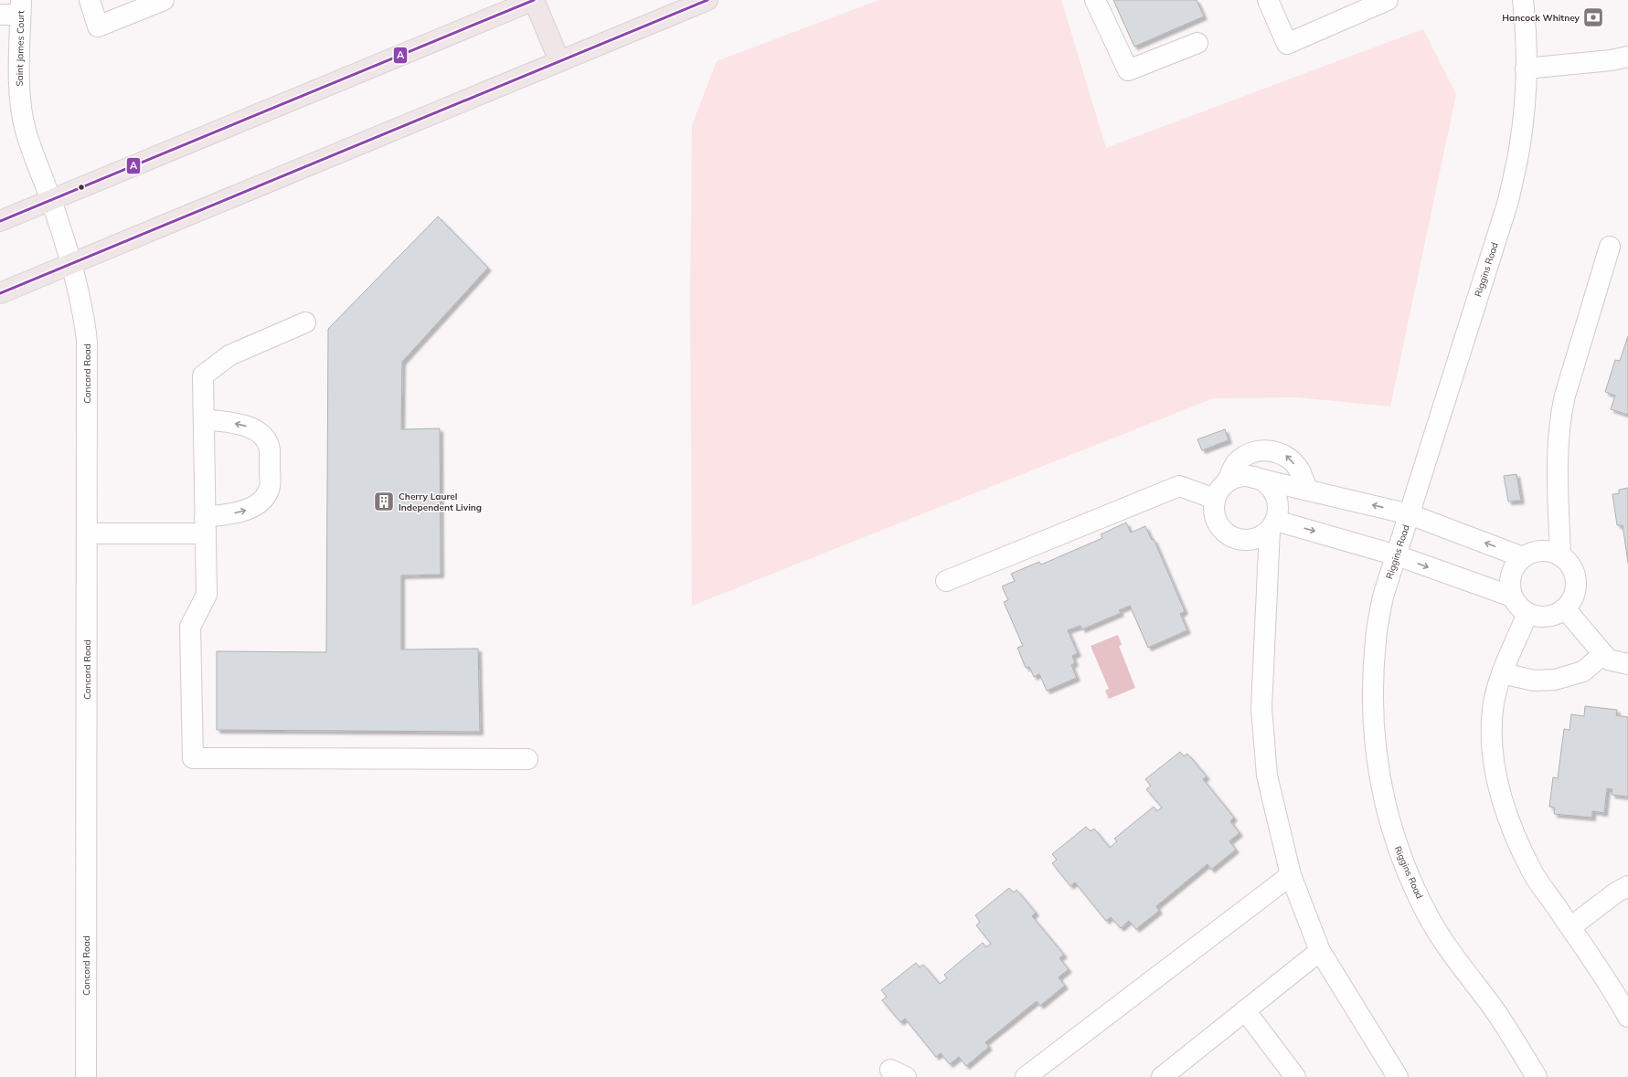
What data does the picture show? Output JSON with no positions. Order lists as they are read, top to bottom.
{
  "streets": {
    "street": ["Saint James Court", "Riggins Road", "Concord Road"]
  },
  "crossings": [
    ["Saint James Court", "Concord Road"]
  ],
  "places": {
    "bank": ["Hancock Whitney"],
    "building": ["Cherry Laurel Independent Living"]
  },
  "lines": ["transit line A"]
}
